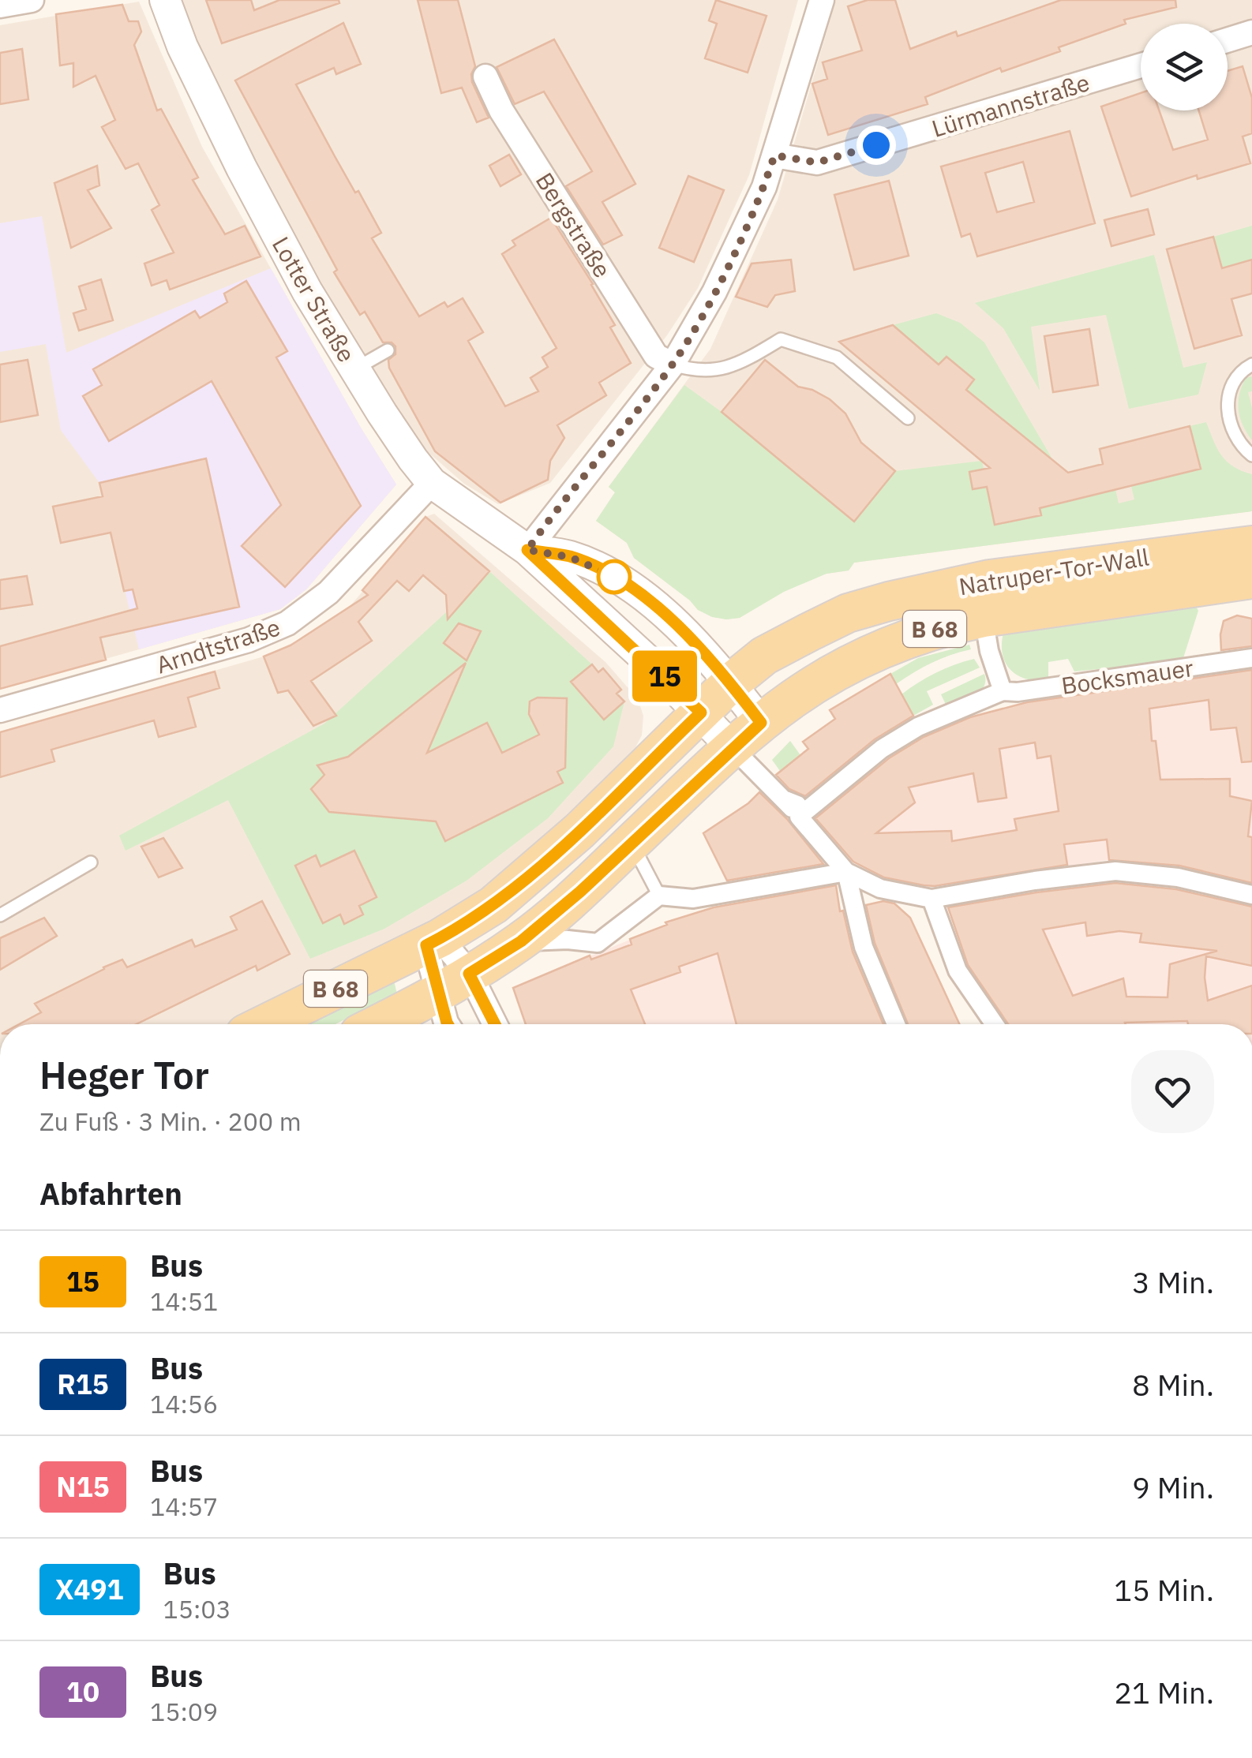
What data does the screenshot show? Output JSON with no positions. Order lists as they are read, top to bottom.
{
  "streets": {
    "main road": ["Natruper-Tor-Wall", "B 68"],
    "street": [
      "Lürmannstraße",
      "Bergstraße",
      "Lotter Straße",
      "Arndtstraße",
      "Bocksmauer"
    ]
  },
  "crossings": [
    ["Lotter Straße", "Natruper-Tor-Wall"],
    ["Lotter Straße", "B 68"],
    ["Lotter Straße", "Arndtstraße"],
    ["Natruper-Tor-Wall", "B 68"]
  ],
  "lines": ["bus line 15"],
  "page": {
    "on_map": "15",
    "heading": [
      ["Heger Tor", "Zu Fuß · 3 Min. · 200 m"],
      "Abfahrten"
    ],
    "list": [
      {
        "mark": "15",
        "name": "Bus",
        "note": "14:51",
        "value": "3 Min."
      },
      {
        "mark": "R15",
        "name": "Bus",
        "note": "14:56",
        "value": "8 Min."
      },
      {
        "mark": "N15",
        "name": "Bus",
        "note": "14:57",
        "value": "9 Min."
      },
      {
        "mark": "X491",
        "name": "Bus",
        "note": "15:03",
        "value": "15 Min."
      },
      {
        "mark": "10",
        "name": "Bus",
        "note": "15:09",
        "value": "21 Min."
      }
    ]
  }
}
